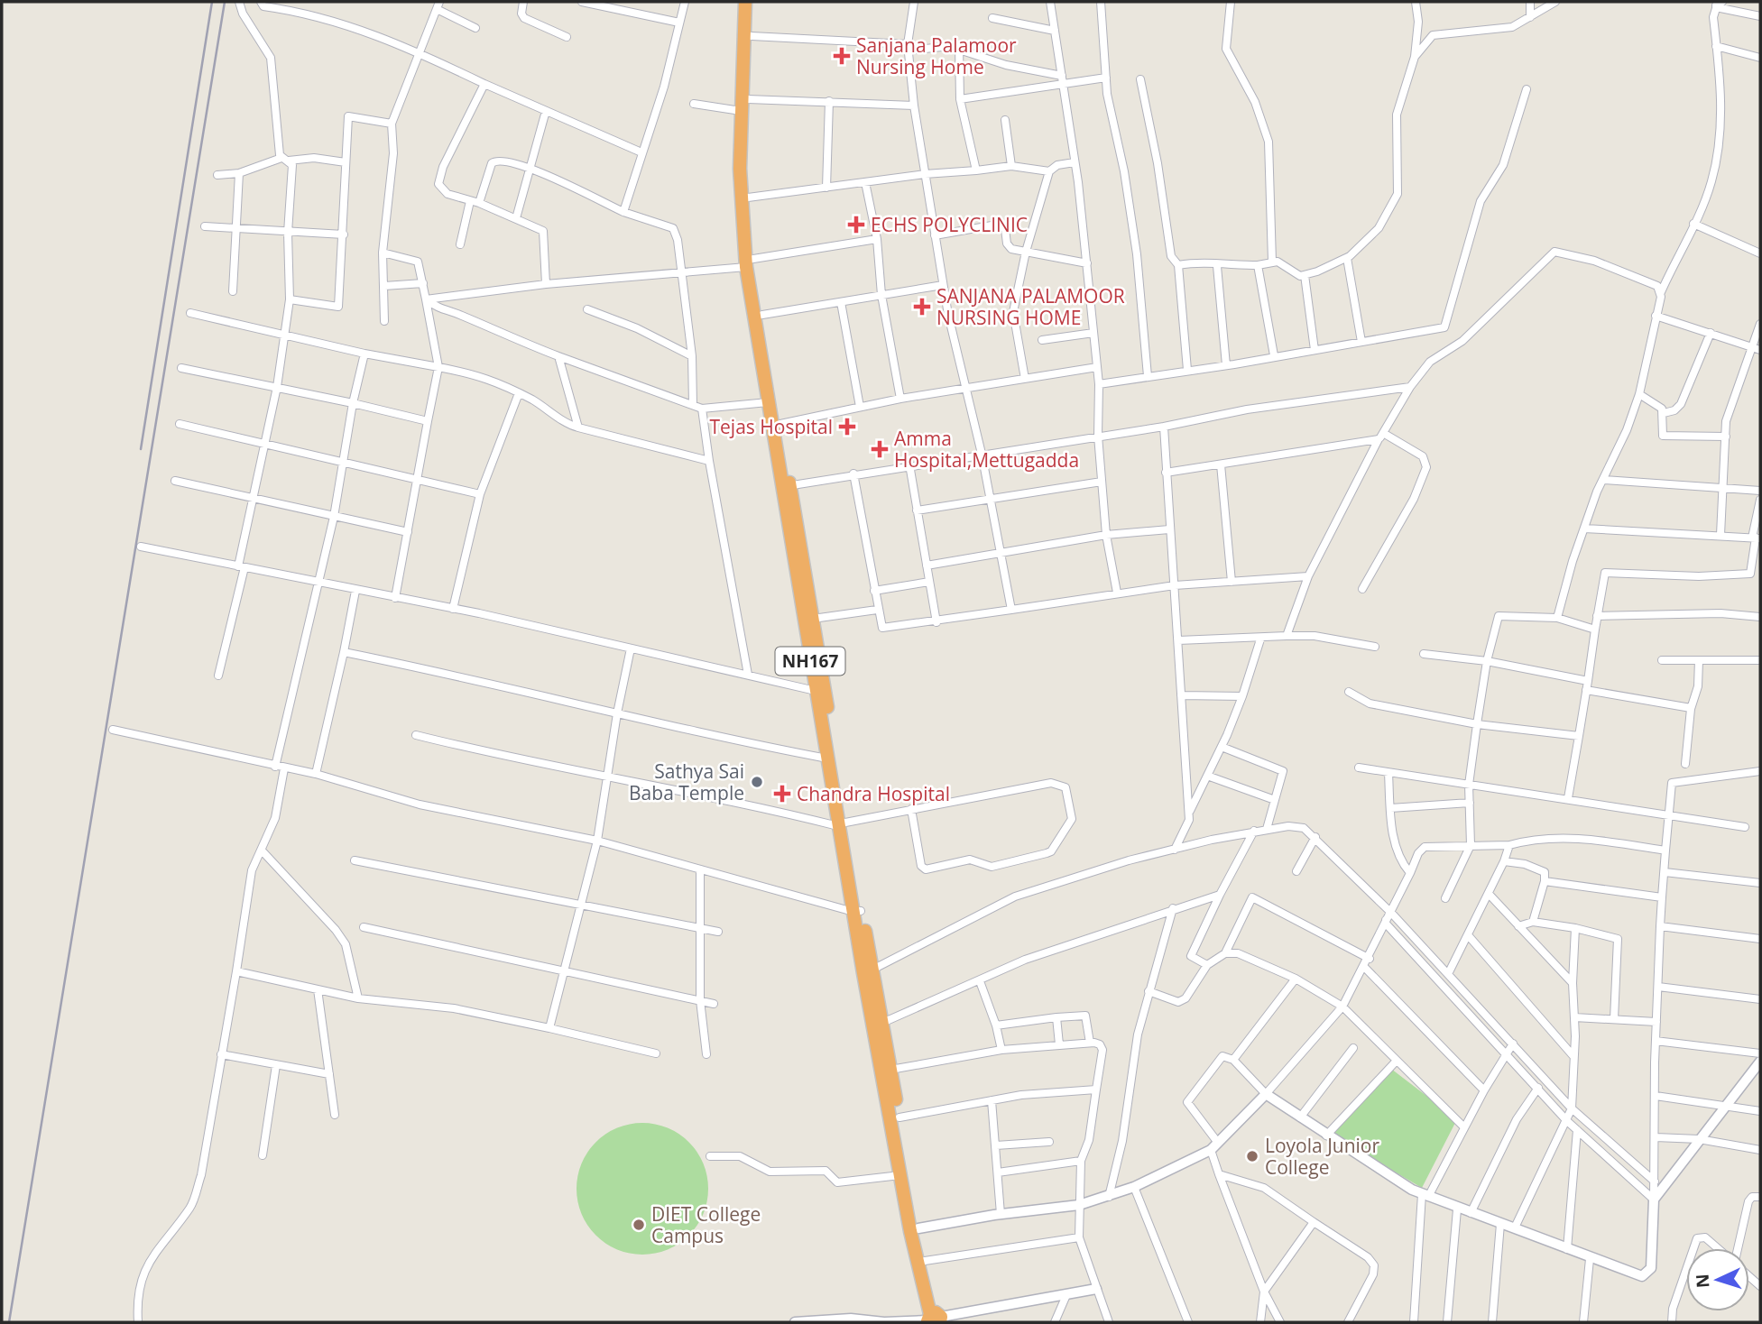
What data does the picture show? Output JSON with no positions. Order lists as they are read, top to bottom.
{
  "streets": {
    "highway": ["NH167"]
  },
  "places": {
    "health": [
      "Sanjana Palamoor Nursing Home",
      "ECHS POLYCLINIC",
      "SANJANA PALAMOOR NURSING HOME",
      "Tejas Hospital",
      "Amma Hospital,Mettugadda",
      "Chandra Hospital"
    ],
    "other": ["Sathya Sai Baba Temple", "Loyola Junior College", "DIET College Campus"]
  },
  "north": "left"
}
